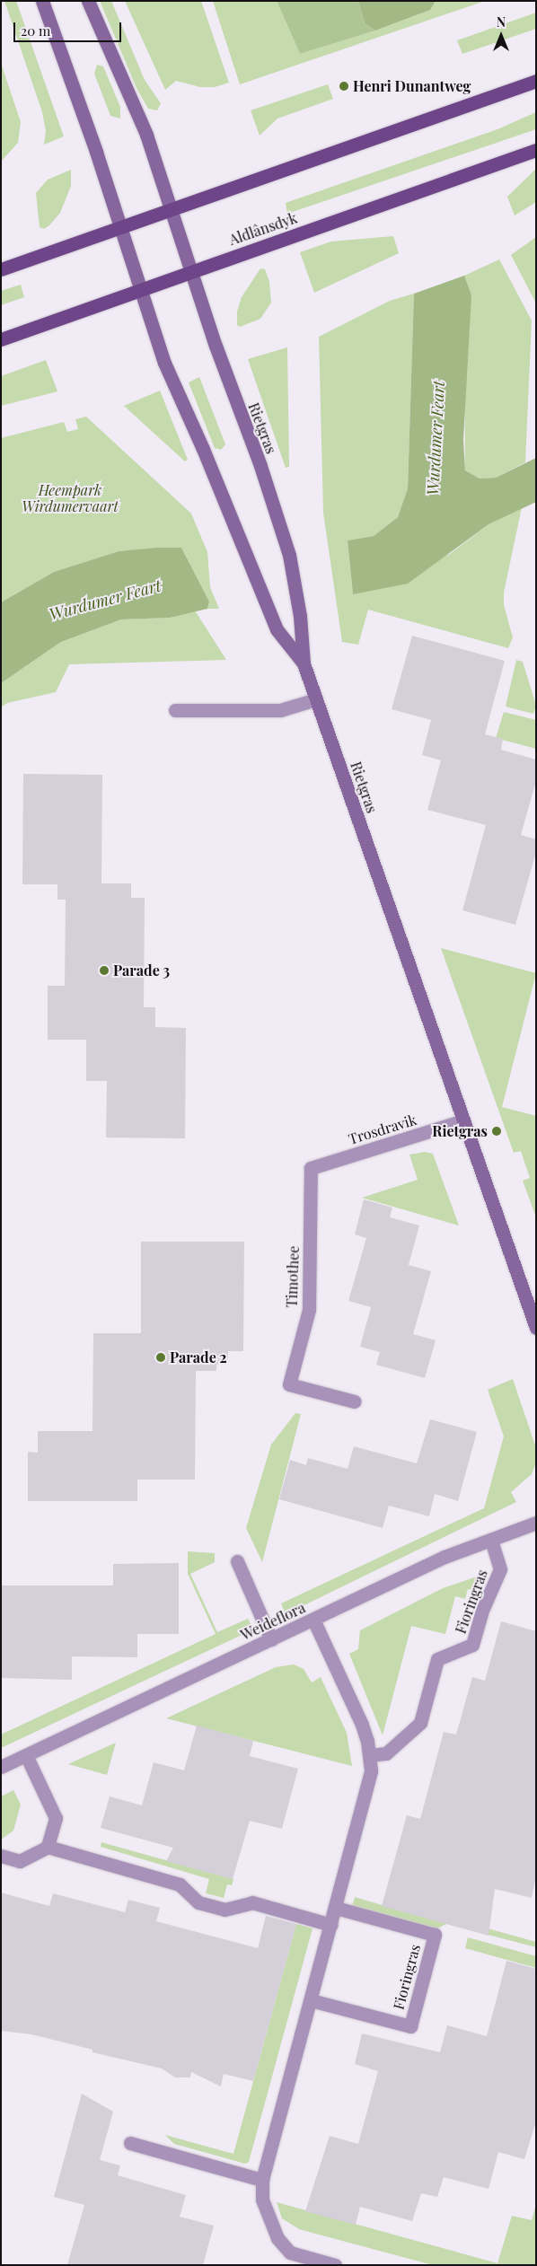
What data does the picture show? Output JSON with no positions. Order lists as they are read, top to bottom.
{
  "streets": {
    "main road": ["Aldlânsdyk"],
    "street": [
      "Rietgras",
      "Trosdravik",
      "Timothee",
      "Fioringras",
      "Weideflora"
    ]
  },
  "crossings": [
    ["Aldlânsdyk", "Rietgras"],
    ["Rietgras", "Trosdravik"],
    ["Trosdravik", "Timothee"],
    ["Fioringras", "Weideflora"]
  ],
  "water": ["Wurdumer Feart"],
  "parks": ["Heempark Wirdumervaart"],
  "places": [
    "Henri Dunantweg",
    "Parade 3",
    "Rietgras",
    "Parade 2"
  ],
  "scale_bar": "20 m",
  "north": "top"
}
